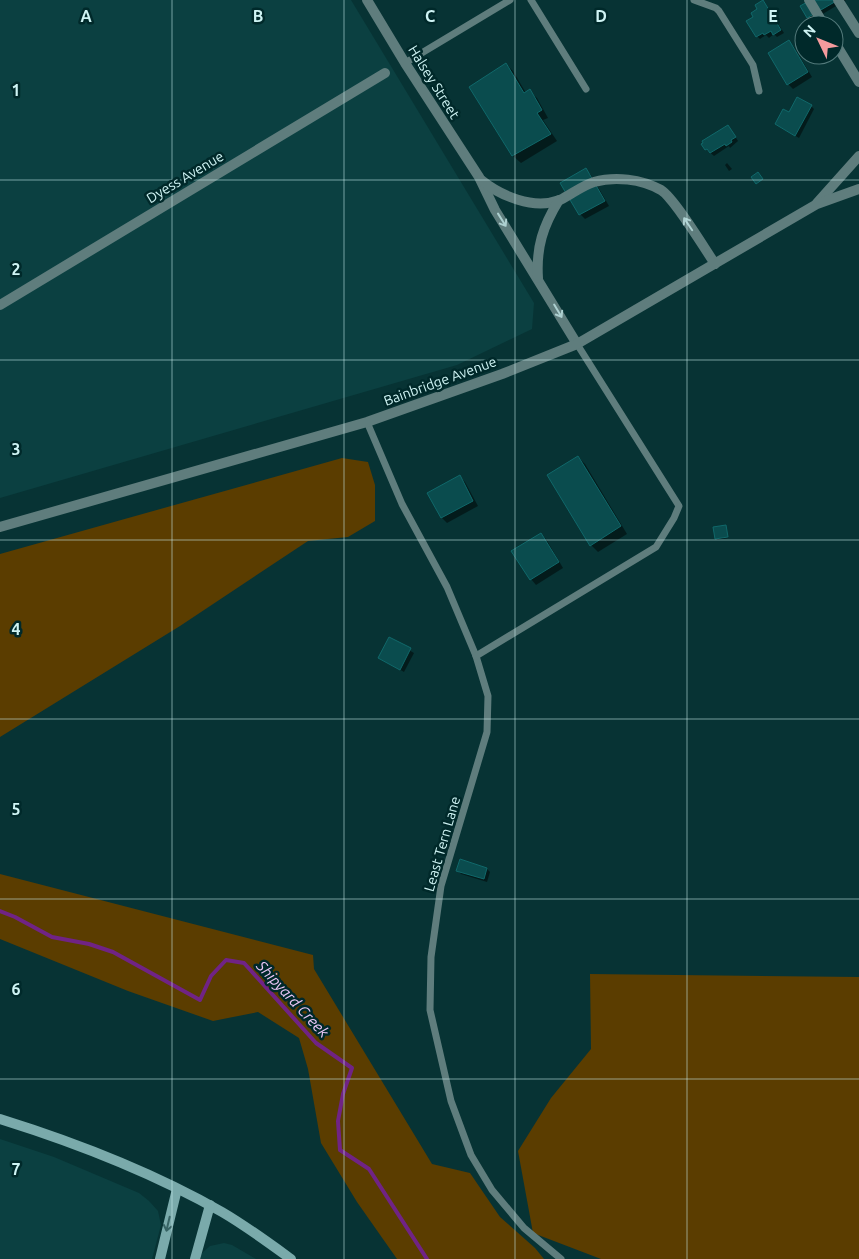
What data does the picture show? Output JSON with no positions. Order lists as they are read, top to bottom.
{
  "streets": {
    "street": ["Halsey Street", "Dyess Avenue", "Bainbridge Avenue"],
    "lane": ["Least Tern Lane"]
  },
  "crossings": [
    ["Halsey Street", "Bainbridge Avenue"],
    ["Bainbridge Avenue", "Least Tern Lane"]
  ],
  "water": ["Shipyard Creek"],
  "north": "top left",
  "grid": {
    "columns": [
      "A",
      "B",
      "C",
      "D",
      "E"
    ],
    "rows": [
      "1",
      "2",
      "3",
      "4",
      "5",
      "6",
      "7"
    ]
  }
}
